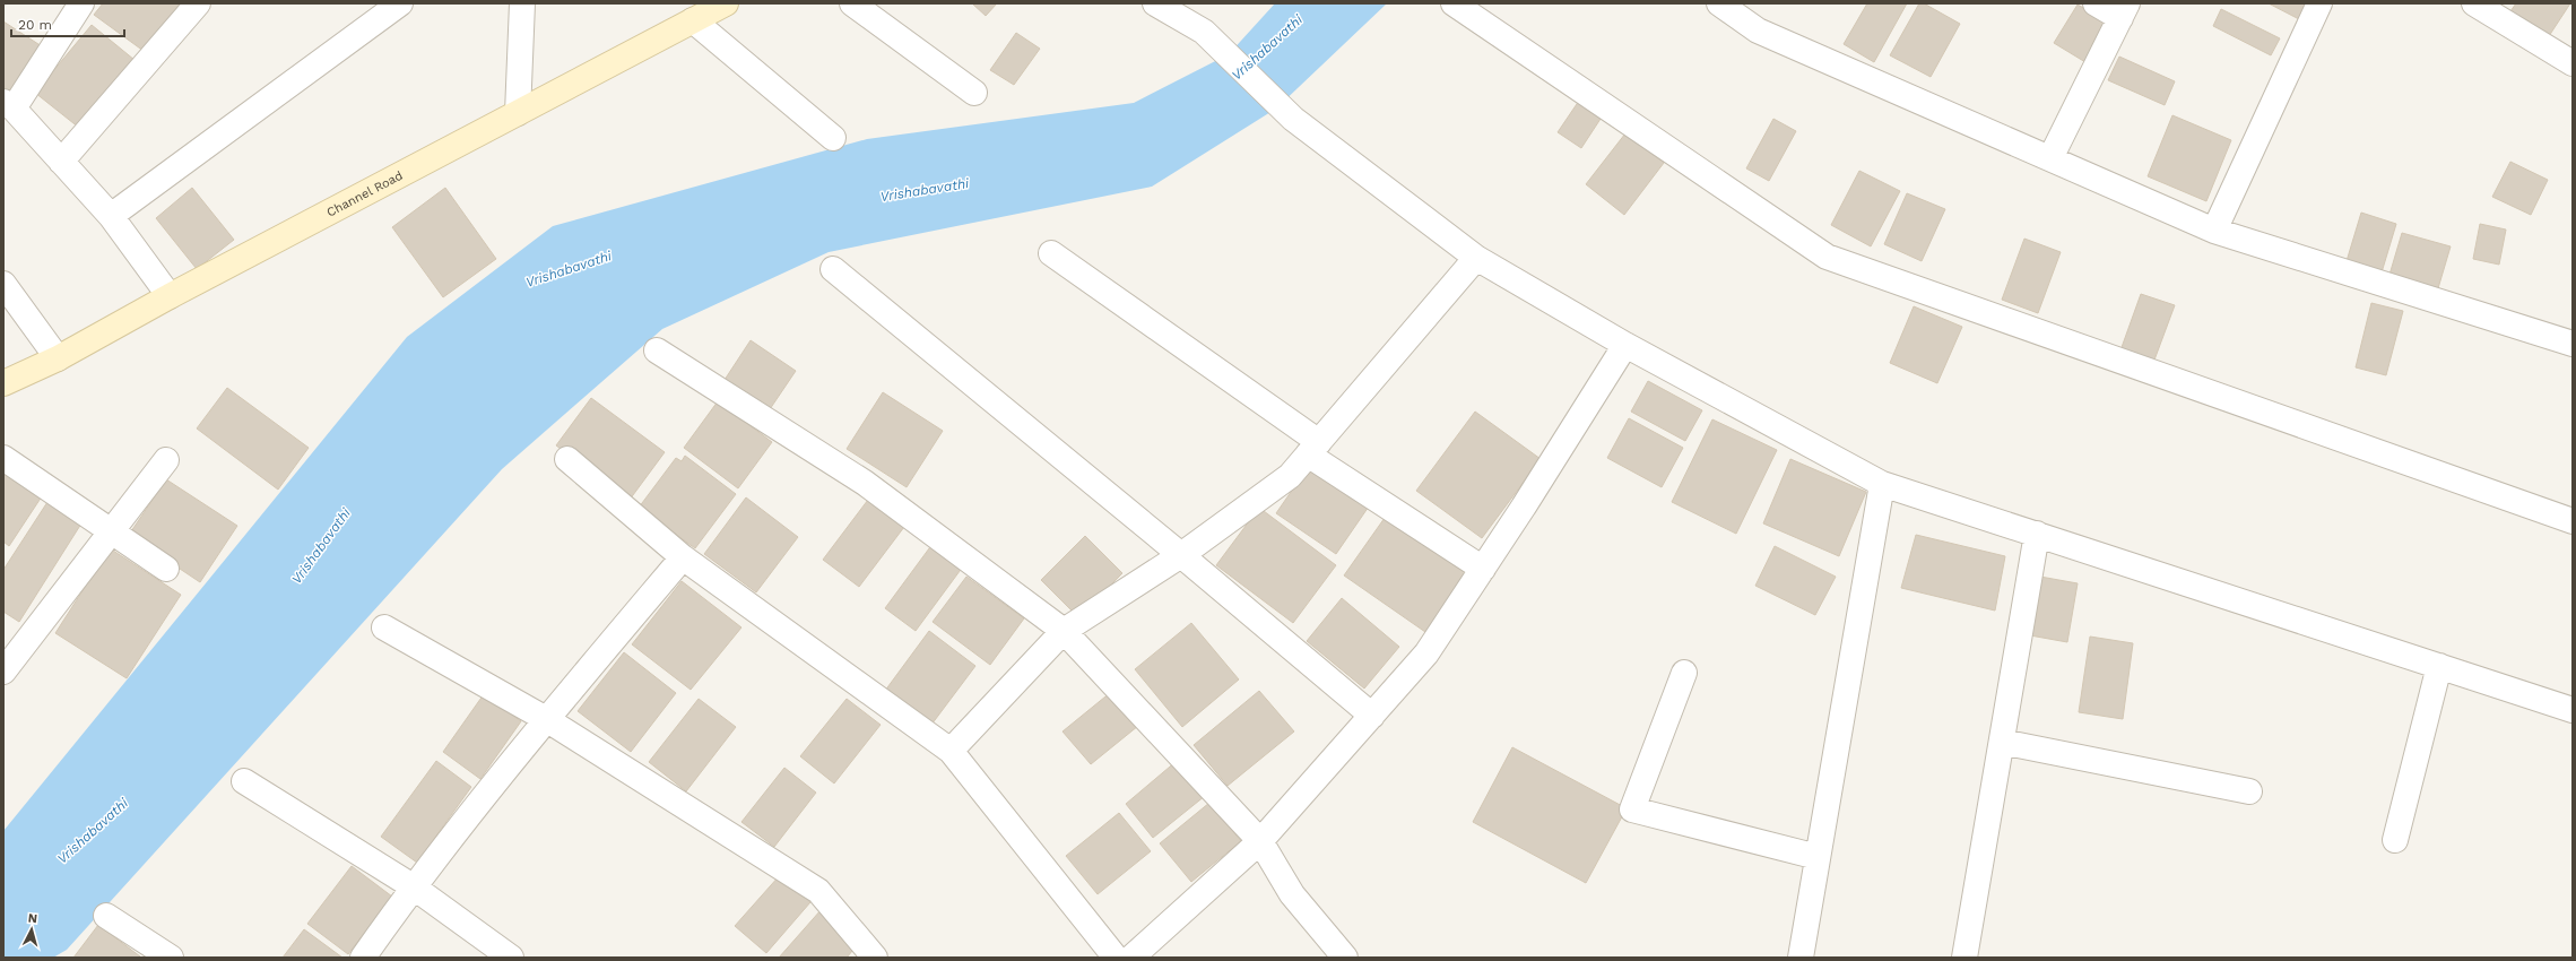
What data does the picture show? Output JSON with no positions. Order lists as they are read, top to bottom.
{
  "streets": {
    "street": ["Channel Road"]
  },
  "water": ["Vrishabavathi"],
  "scale_bar": "20 m",
  "north": "top"
}
